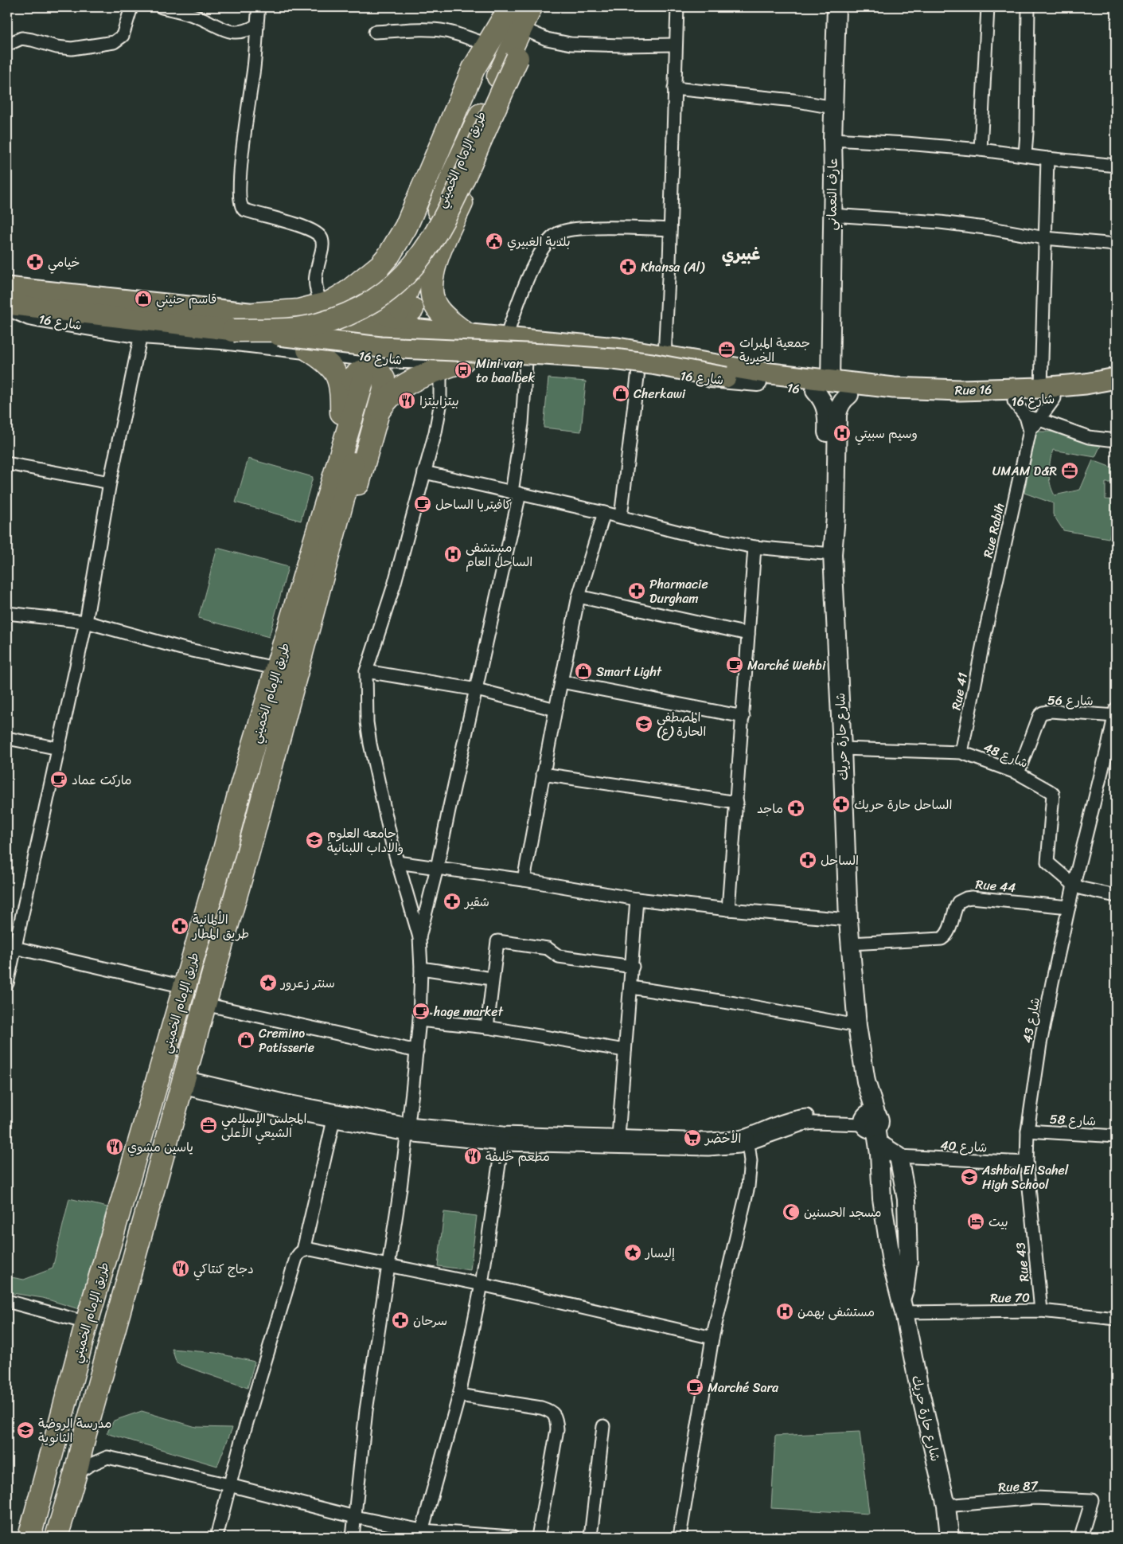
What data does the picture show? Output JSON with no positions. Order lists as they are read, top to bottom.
{
  "streets": {
    "highway": ["طريق الإمام الخميني"],
    "main road": ["شارع 16", "16", "Rue 16"],
    "street": [
      "عارف النعماني",
      "Rue Rabih",
      "Rue 41",
      "شارع 56",
      "شارع حارة حريك",
      "شارع 48",
      "Rue 44",
      "شارع 43",
      "شارع 58",
      "شارع 40",
      "Rue 43",
      "Rue 70",
      "Rue 87"
    ]
  },
  "crossings": [
    ["عارف النعماني", "شارع 16"],
    ["عارف النعماني", "16"],
    ["عارف النعماني", "Rue 16"],
    ["شارع 16", "16"],
    ["شارع 16", "Rue 16"],
    ["شارع 16", "Rue Rabih"],
    ["16", "Rue 16"],
    ["Rue 16", "Rue Rabih"],
    ["Rue Rabih", "Rue 41"],
    ["Rue 41", "شارع 48"],
    ["شارع 56", "شارع 48"],
    ["شارع 56", "شارع 43"],
    ["شارع حارة حريك", "شارع 48"],
    ["شارع حارة حريك", "Rue 44"],
    ["شارع حارة حريك", "شارع 40"],
    ["شارع حارة حريك", "Rue 70"],
    ["شارع حارة حريك", "Rue 87"],
    ["شارع 48", "شارع 43"],
    ["Rue 44", "شارع 43"],
    ["شارع 43", "شارع 58"],
    ["شارع 43", "شارع 40"],
    ["شارع 43", "Rue 43"],
    ["شارع 40", "Rue 43"],
    ["Rue 43", "Rue 70"]
  ],
  "districts": ["غبيري"],
  "places": {
    "public building": ["بلدية الغبيري"],
    "pharmacy": [
      "خيامي",
      "Khansa (Al)",
      "Pharmacie Durgham",
      "الساحل حارة حريك",
      "ماجد",
      "الساحل",
      "شقير",
      "الألمانية طريق المطار",
      "سرحان"
    ],
    "shop": [
      "قاسم حنيني",
      "Cherkawi",
      "Smart Light",
      "Cremino Patisserie"
    ],
    "office": ["جمعية المبرات الخيرية", "UMAM D&R", "المجلس الإسلامي الشيعي الأعلى"],
    "bus stop": ["Mini van to baalbek"],
    "restaurant": [
      "بيتزابيتزا",
      "ياسين مشوي",
      "مطعم خليفة",
      "دجاج كنتاكي"
    ],
    "hospital": ["وسيم سبيتي", "مستشفى الساحل العام", "مستشفى بهمن"],
    "cafe": [
      "كافيتريا الساحل",
      "Marché Wehbi",
      "ماركت عماد",
      "hage market",
      "Marché Sara"
    ],
    "school or university": [
      "المصطفى الحارة (ع)",
      "جامعه العلوم والاداب اللبنانية",
      "Ashbal El Sahel High School",
      "مدرسة الروضة الثانوية"
    ],
    "place": ["سنتر زعرور", "إليسار"],
    "supermarket": ["الأخضر"],
    "mosque": ["مسجد الحسنين"],
    "hotel": ["بيت"]
  }
}
